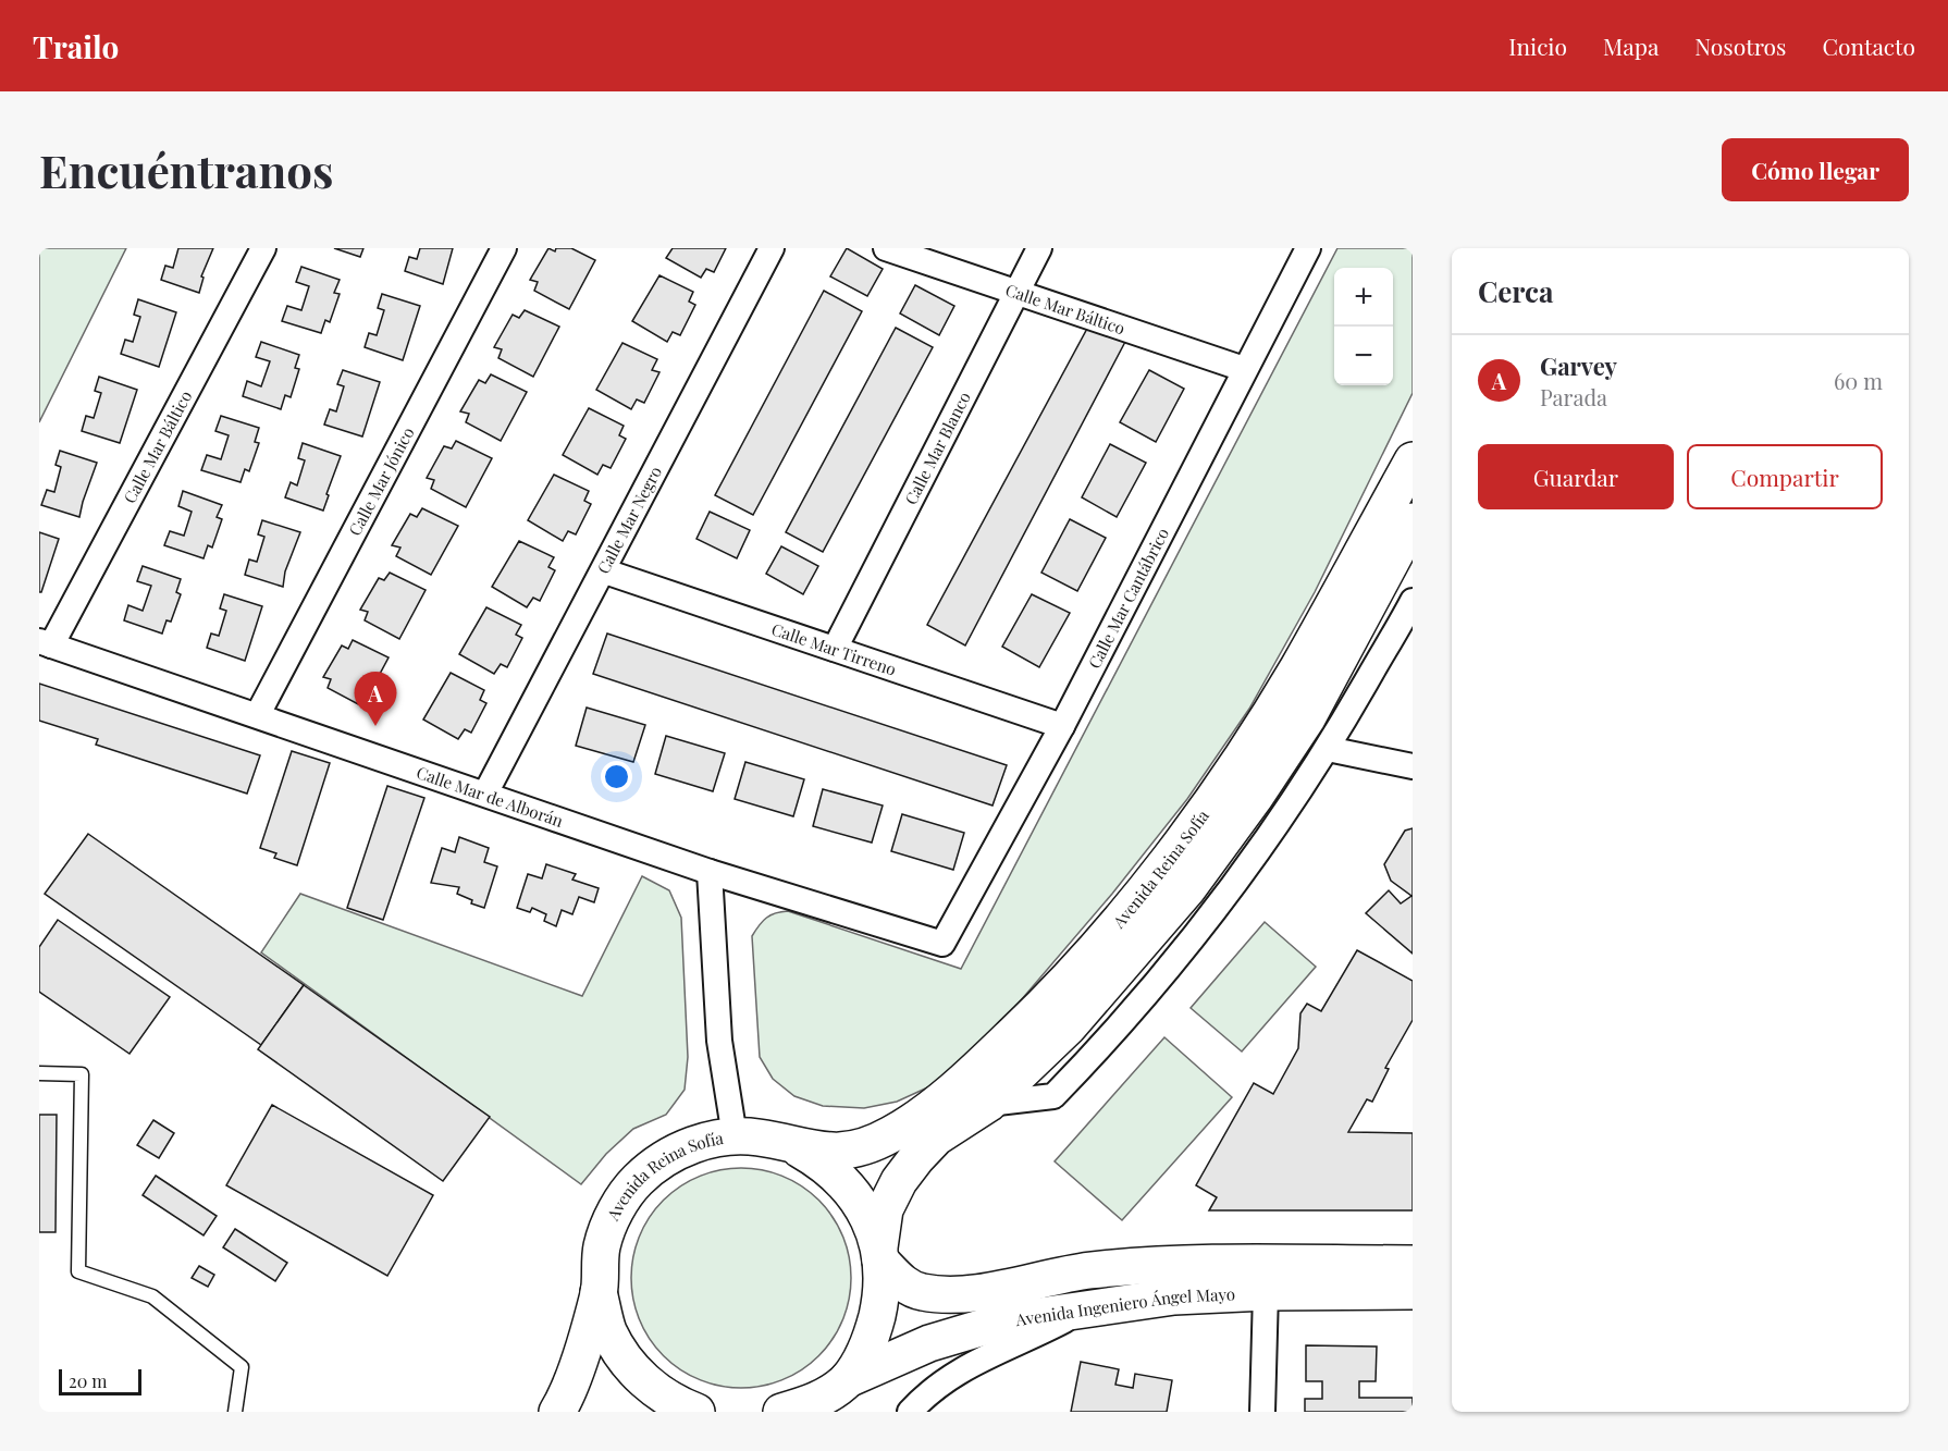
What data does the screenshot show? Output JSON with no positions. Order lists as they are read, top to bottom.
{
  "streets": {
    "main road": ["Avenida Reina Sofía", "Avenida Ingeniero Ángel Mayo"],
    "street": [
      "Calle Mar Báltico",
      "Calle Mar Blanco",
      "Calle Mar Jónico",
      "Calle Mar Negro",
      "Calle Mar Cantábrico",
      "Calle Mar Tirreno",
      "Calle Mar de Alborán"
    ]
  },
  "crossings": [
    ["Calle Mar Báltico", "Calle Mar Blanco"],
    ["Calle Mar Báltico", "Calle Mar Cantábrico"],
    ["Calle Mar Báltico", "Calle Mar de Alborán"],
    ["Calle Mar Blanco", "Calle Mar Tirreno"],
    ["Calle Mar Jónico", "Calle Mar de Alborán"],
    ["Calle Mar Negro", "Calle Mar Tirreno"],
    ["Calle Mar Negro", "Calle Mar de Alborán"],
    ["Calle Mar Cantábrico", "Calle Mar Tirreno"],
    ["Calle Mar Cantábrico", "Calle Mar de Alborán"],
    ["Avenida Reina Sofía", "Avenida Ingeniero Ángel Mayo"]
  ],
  "scale_bar": "20 m",
  "page": {
    "header": "Trailo",
    "nav": [
      "Inicio",
      "Mapa",
      "Nosotros",
      "Contacto"
    ],
    "buttons": [
      "Cómo llegar",
      ["Guardar", "Compartir"]
    ],
    "title": "Encuéntranos",
    "heading": "Cerca",
    "map_buttons": ["+", "−"],
    "list": [
      {
        "mark": "A",
        "name": "Garvey",
        "note": "Parada",
        "value": "60 m"
      }
    ],
    "pins": "A",
    "scale": "20 m"
  }
}
